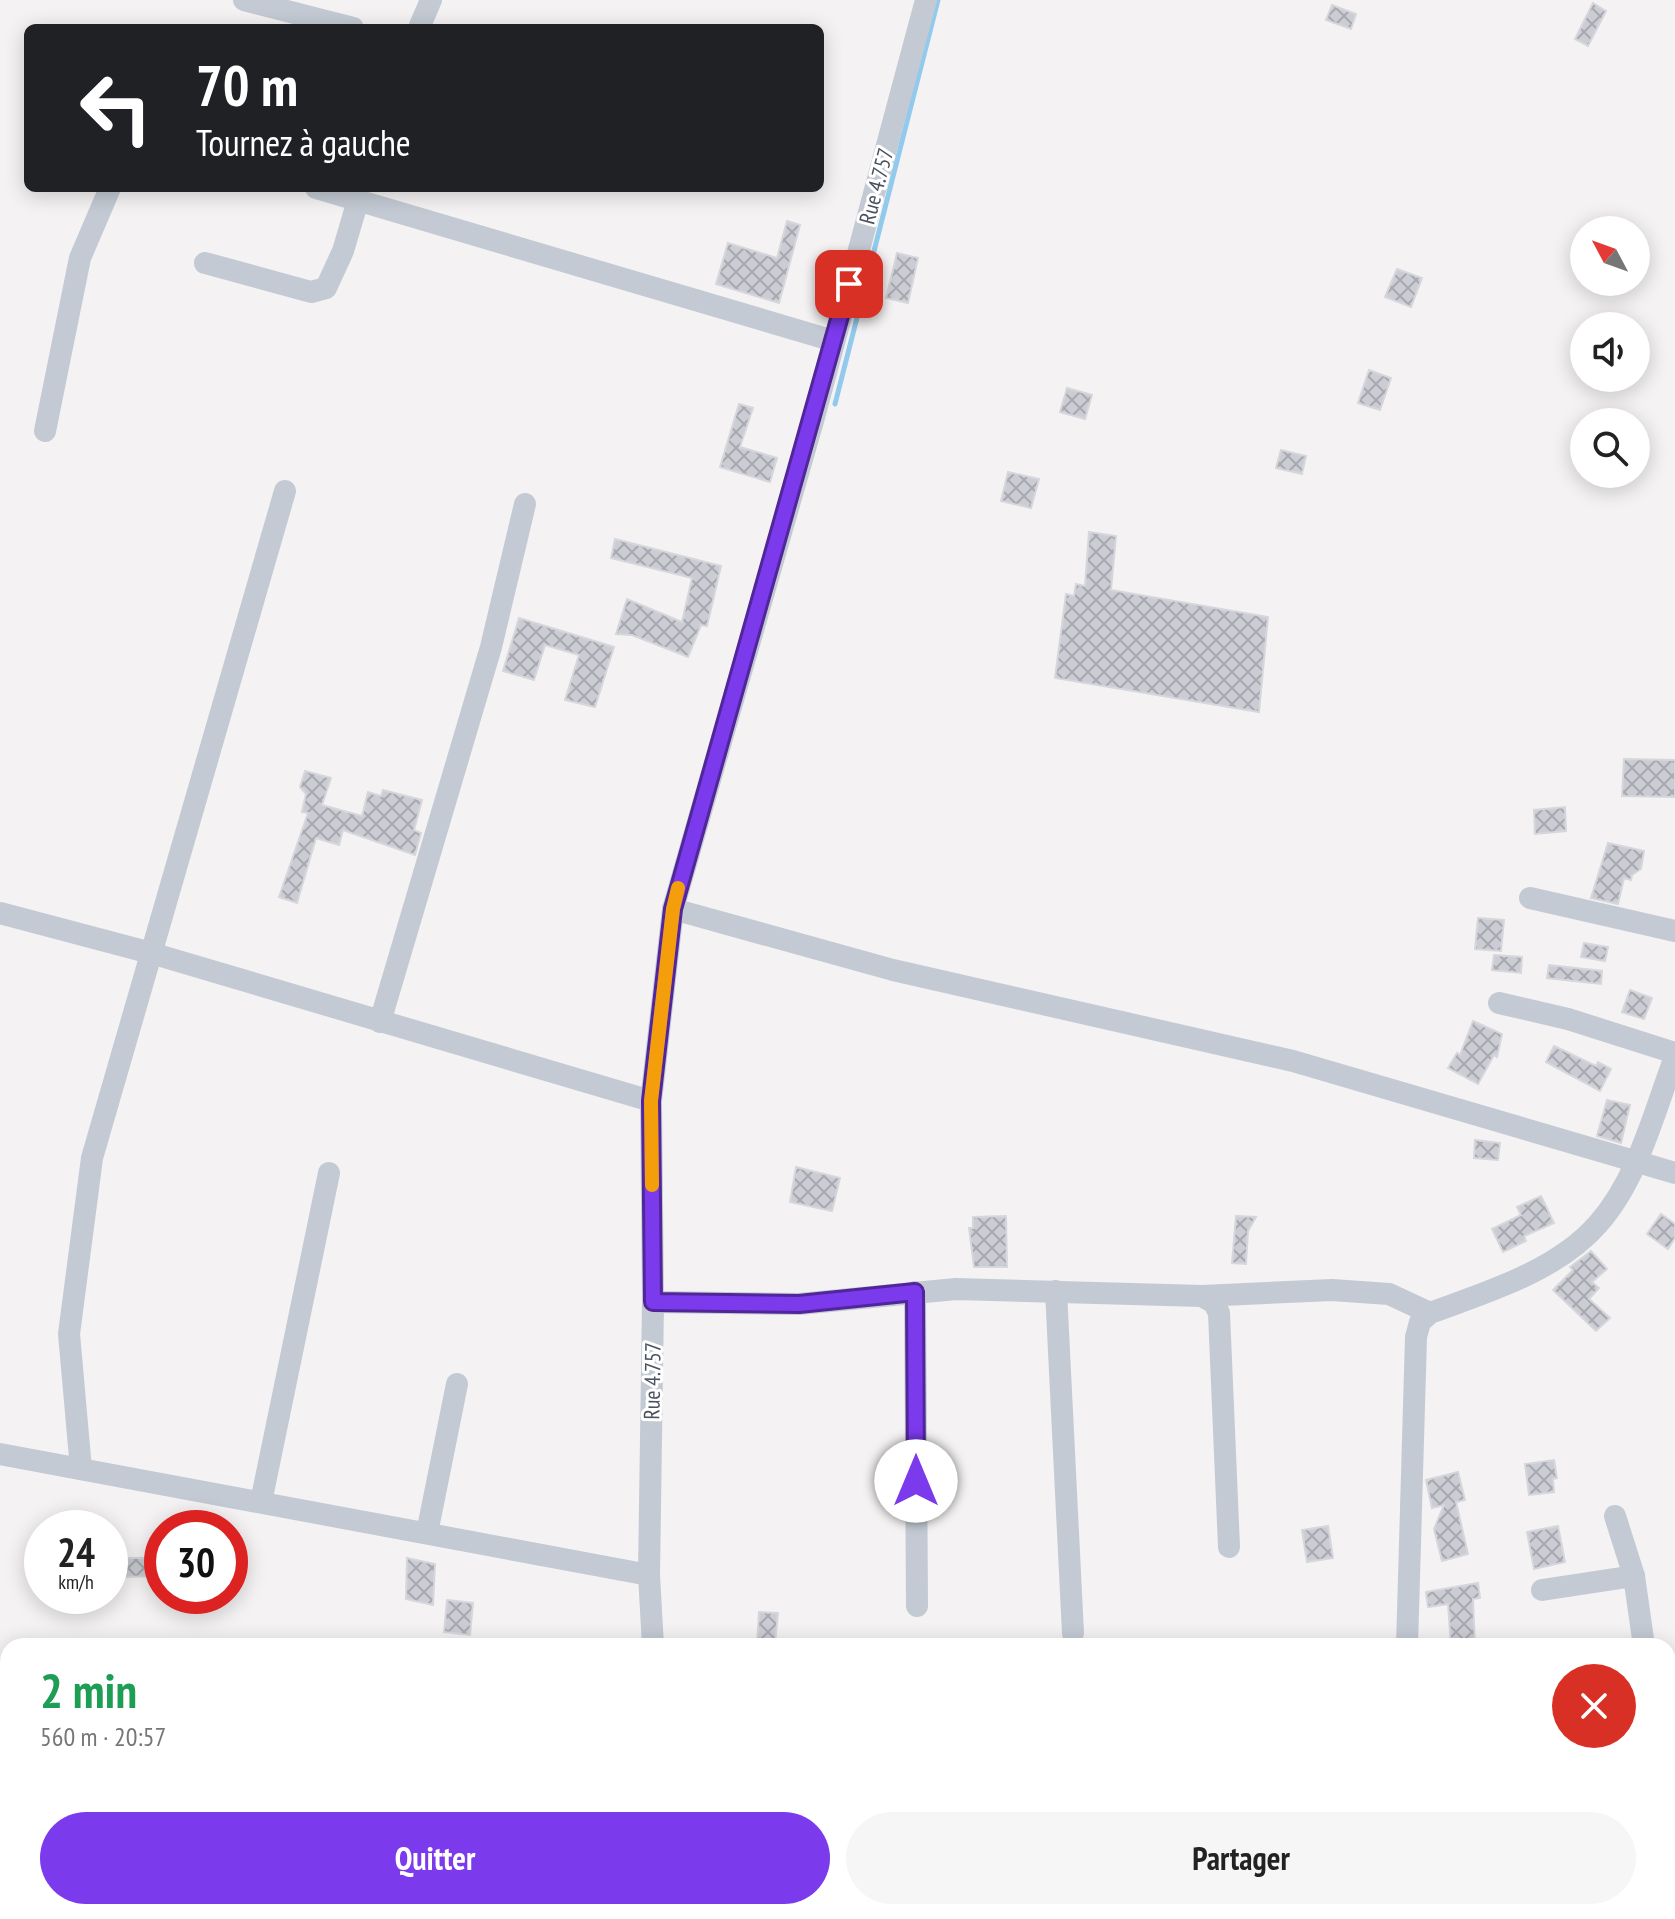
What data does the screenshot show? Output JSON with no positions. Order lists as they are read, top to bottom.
{
  "streets": {
    "street": ["Rue 4.757"]
  },
  "north": "top left",
  "page": {
    "turn": ["70 m", "Tournez à gauche"],
    "speed": "24 km/h",
    "limit": "30",
    "heading": ["2 min", "560 m · 20:57"],
    "buttons": ["Quitter", "Partager"]
  }
}
